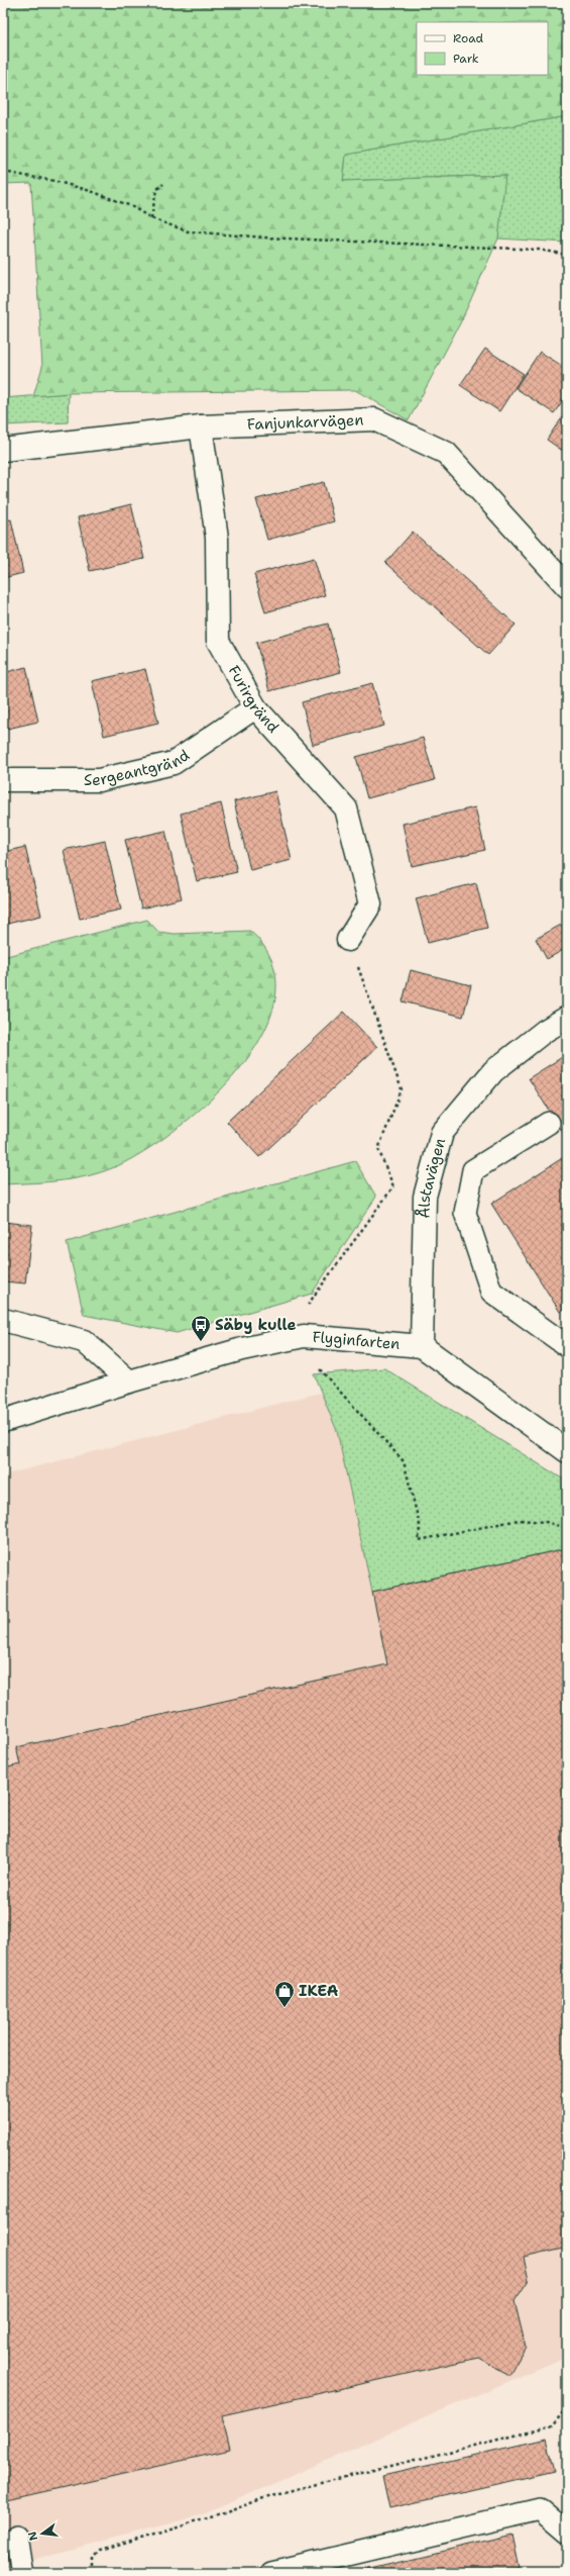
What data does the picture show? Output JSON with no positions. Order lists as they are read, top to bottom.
{
  "streets": {
    "street": [
      "Fanjunkarvägen",
      "Furirgränd",
      "Sergeantgränd",
      "Ålstavägen",
      "Flyginfarten"
    ]
  },
  "crossings": [
    ["Fanjunkarvägen", "Furirgränd"],
    ["Furirgränd", "Sergeantgränd"],
    ["Ålstavägen", "Flyginfarten"]
  ],
  "places": {
    "bus stop": ["Säby kulle"],
    "shop": ["IKEA"]
  },
  "legend": ["Road", "Park"],
  "north": "left"
}
